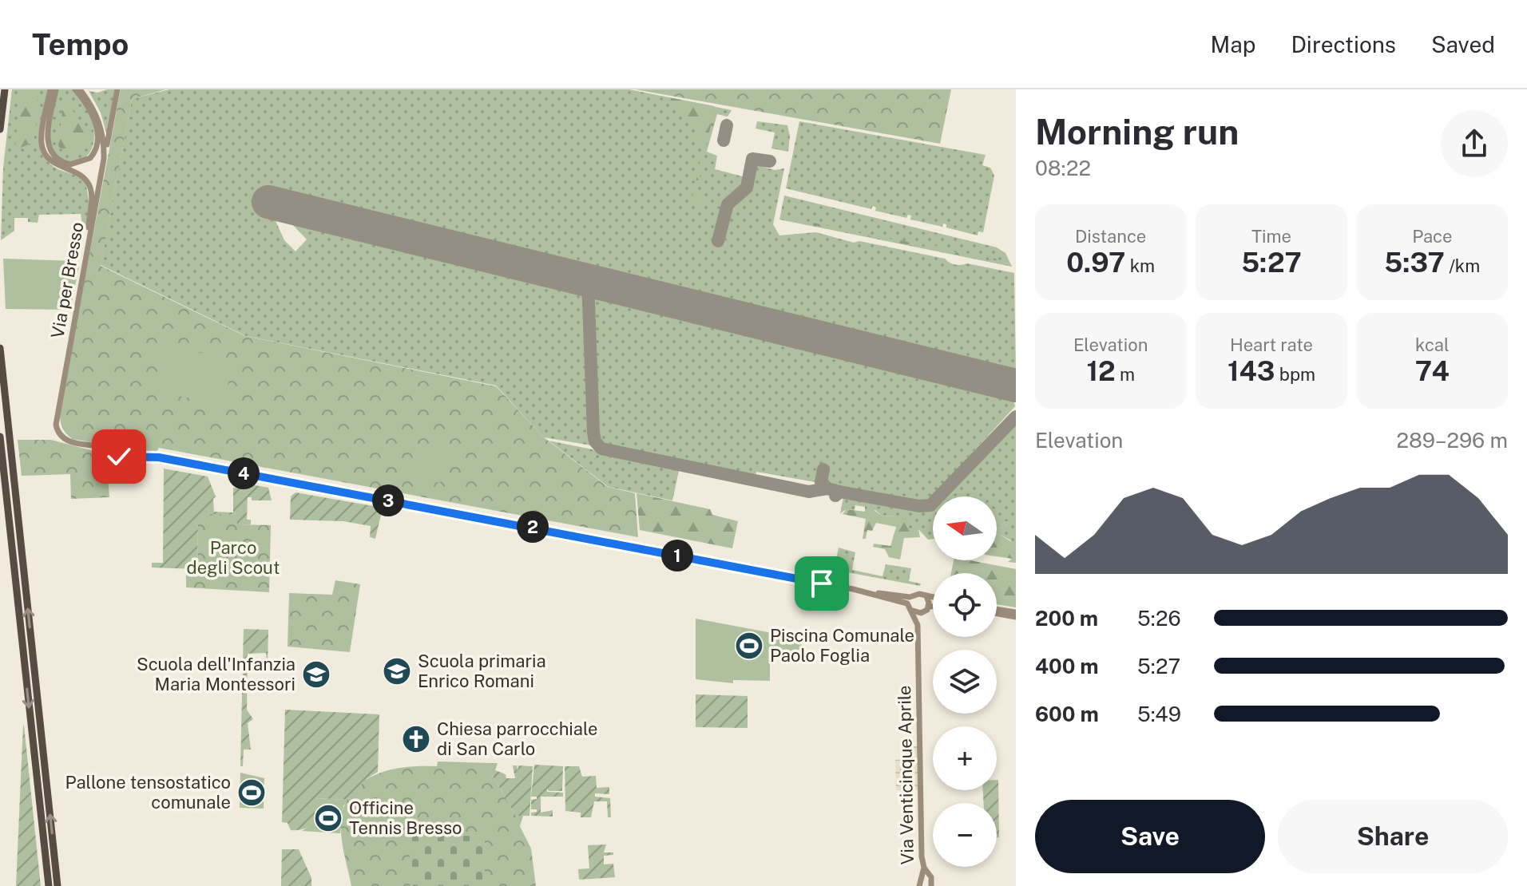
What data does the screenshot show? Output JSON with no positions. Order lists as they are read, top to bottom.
{
  "streets": {
    "street": ["Via per Bresso", "Via Venticinque Aprile"]
  },
  "parks": ["Parco degli Scout"],
  "places": {
    "sports": ["Piscina Comunale Paolo Foglia", "Pallone tensostatico comunale", "Officine Tennis Bresso"],
    "school or university": ["Scuola primaria Enrico Romani", "Scuola dell'Infanzia Maria Montessori"],
    "church": ["Chiesa parrocchiale di San Carlo"]
  },
  "north": "left",
  "page": {
    "header": "Tempo",
    "nav": ["Map", "Directions", "Saved"],
    "heading": ["Morning run", "08:22"],
    "stats": [
      ["Distance", "0.97 km"],
      ["Time", "5:27"],
      ["Pace", "5:37 /km"],
      ["Elevation", "12 m"],
      ["Heart rate", "143 bpm"],
      ["kcal", "74"]
    ],
    "chart": ["Elevation", "289–296 m"],
    "pins": [
      "4",
      "3",
      "2",
      "1"
    ],
    "map_buttons": ["+", "−"],
    "list": [
      {
        "name": "200 m",
        "note": "5:26"
      },
      {
        "name": "400 m",
        "note": "5:27"
      },
      {
        "name": "600 m",
        "note": "5:49"
      }
    ],
    "buttons": ["Save", "Share"]
  }
}
